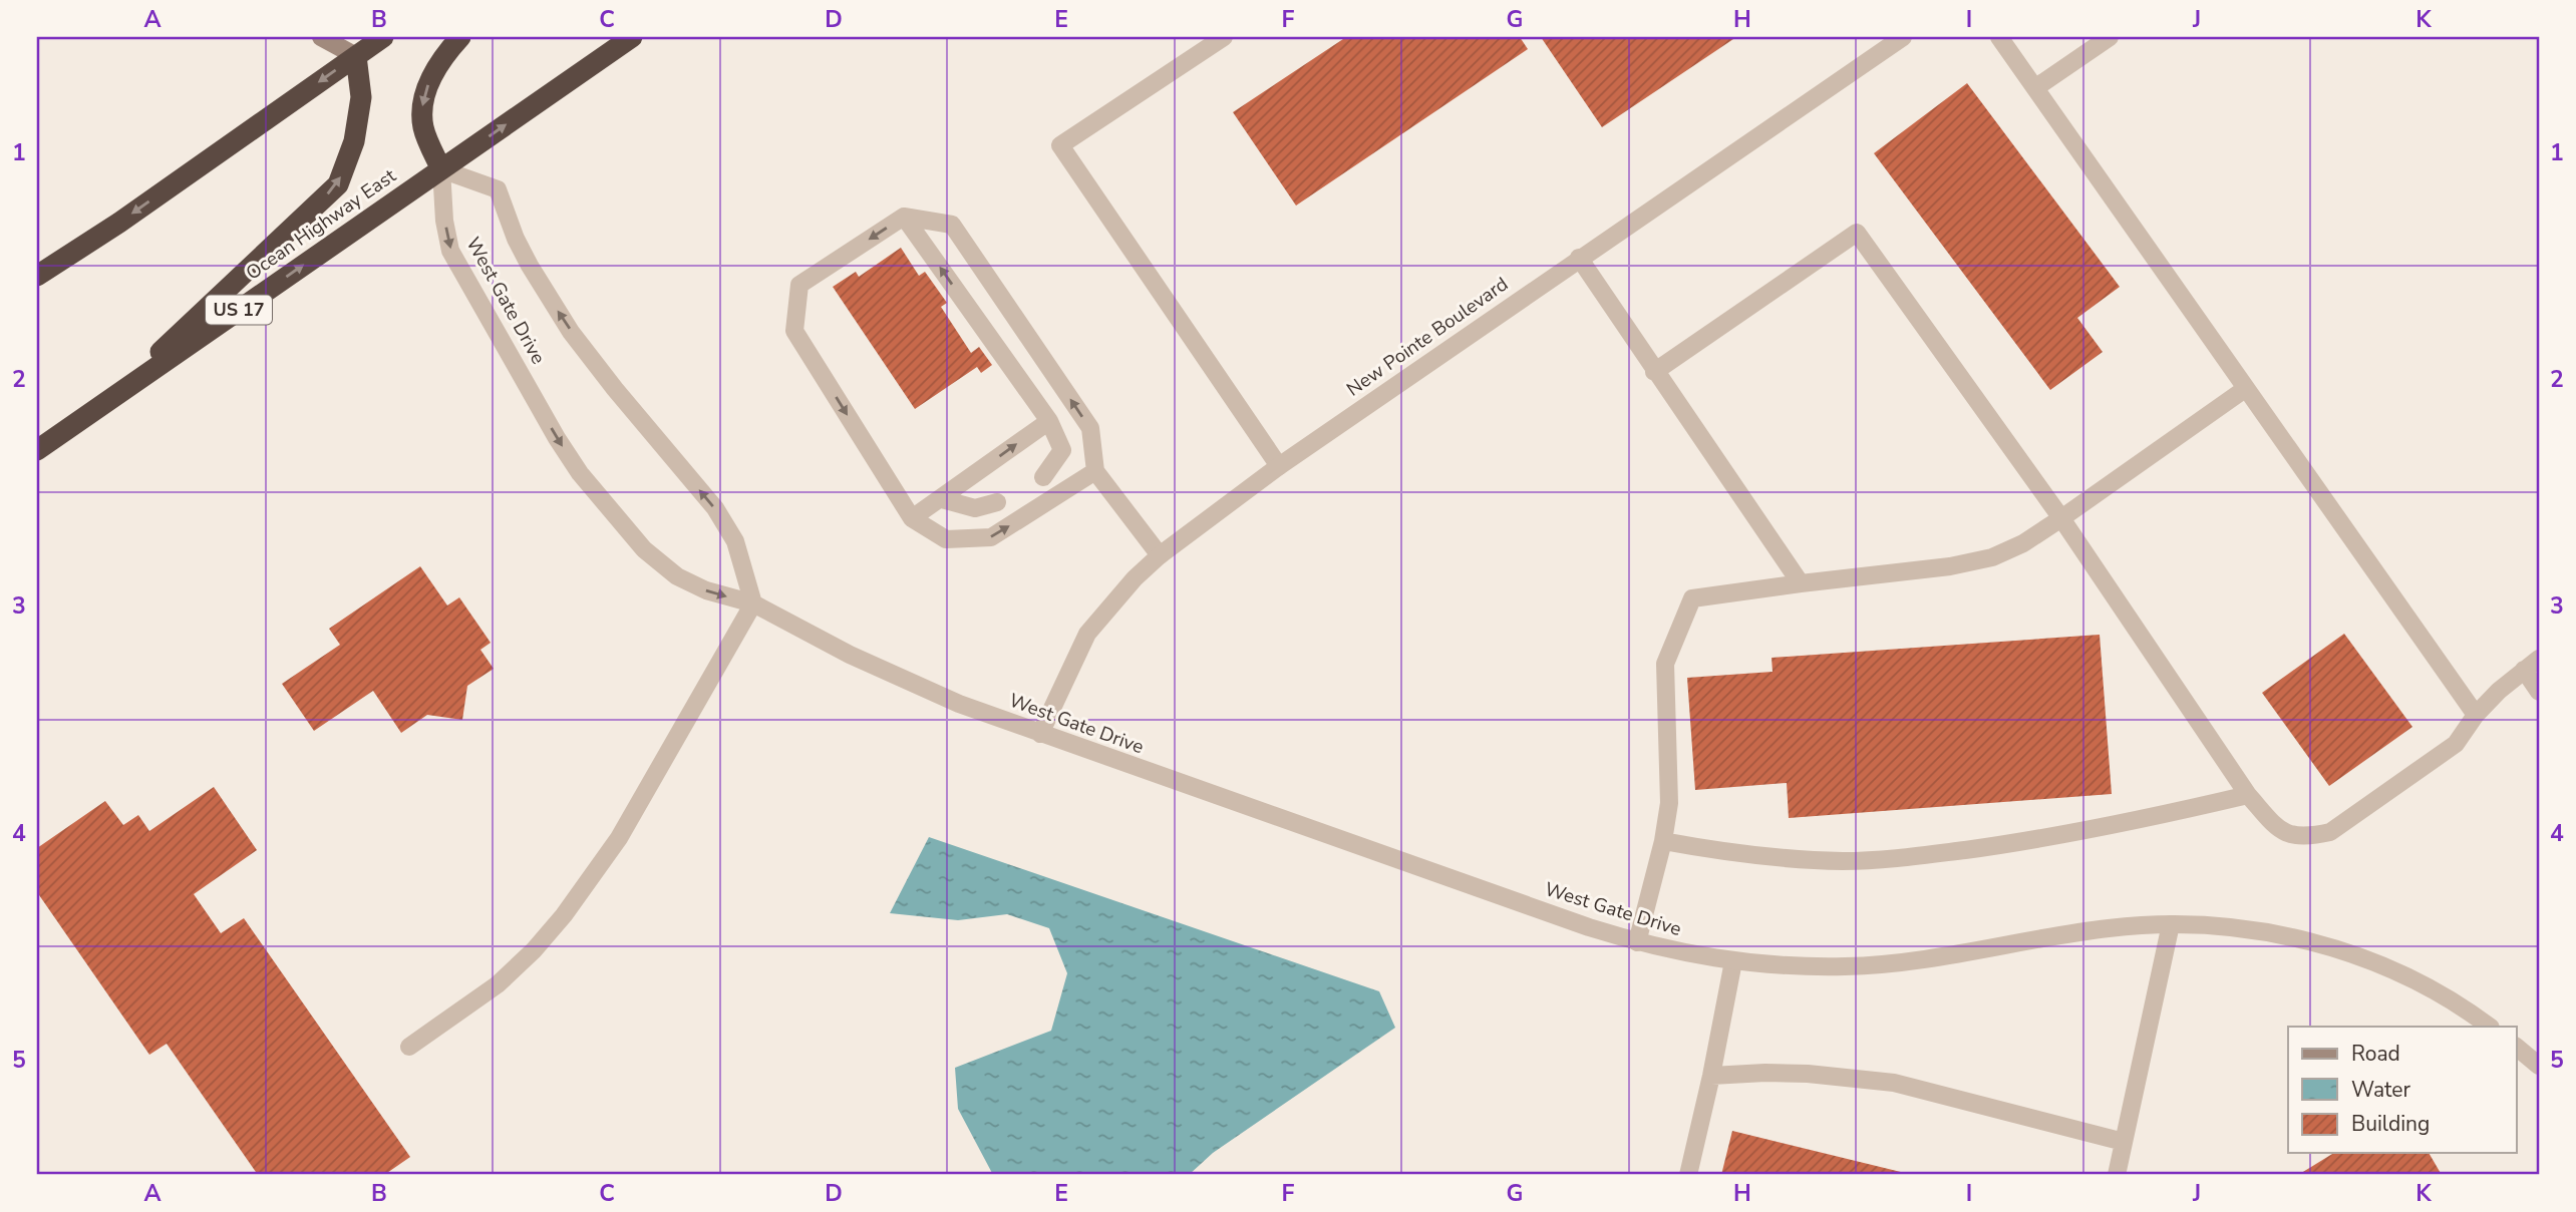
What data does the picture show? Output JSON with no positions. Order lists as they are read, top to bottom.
{
  "streets": {
    "highway": ["Ocean Highway East", "US 17"],
    "street": ["West Gate Drive", "New Pointe Boulevard"]
  },
  "crossings": [
    ["Ocean Highway East", "West Gate Drive"],
    ["West Gate Drive", "New Pointe Boulevard"]
  ],
  "legend": ["Road", "Water", "Building"],
  "grid": {
    "columns": [
      "A",
      "B",
      "C",
      "D",
      "E",
      "F",
      "G",
      "H",
      "I",
      "J",
      "K"
    ],
    "rows": [
      "1",
      "2",
      "3",
      "4",
      "5"
    ]
  }
}
